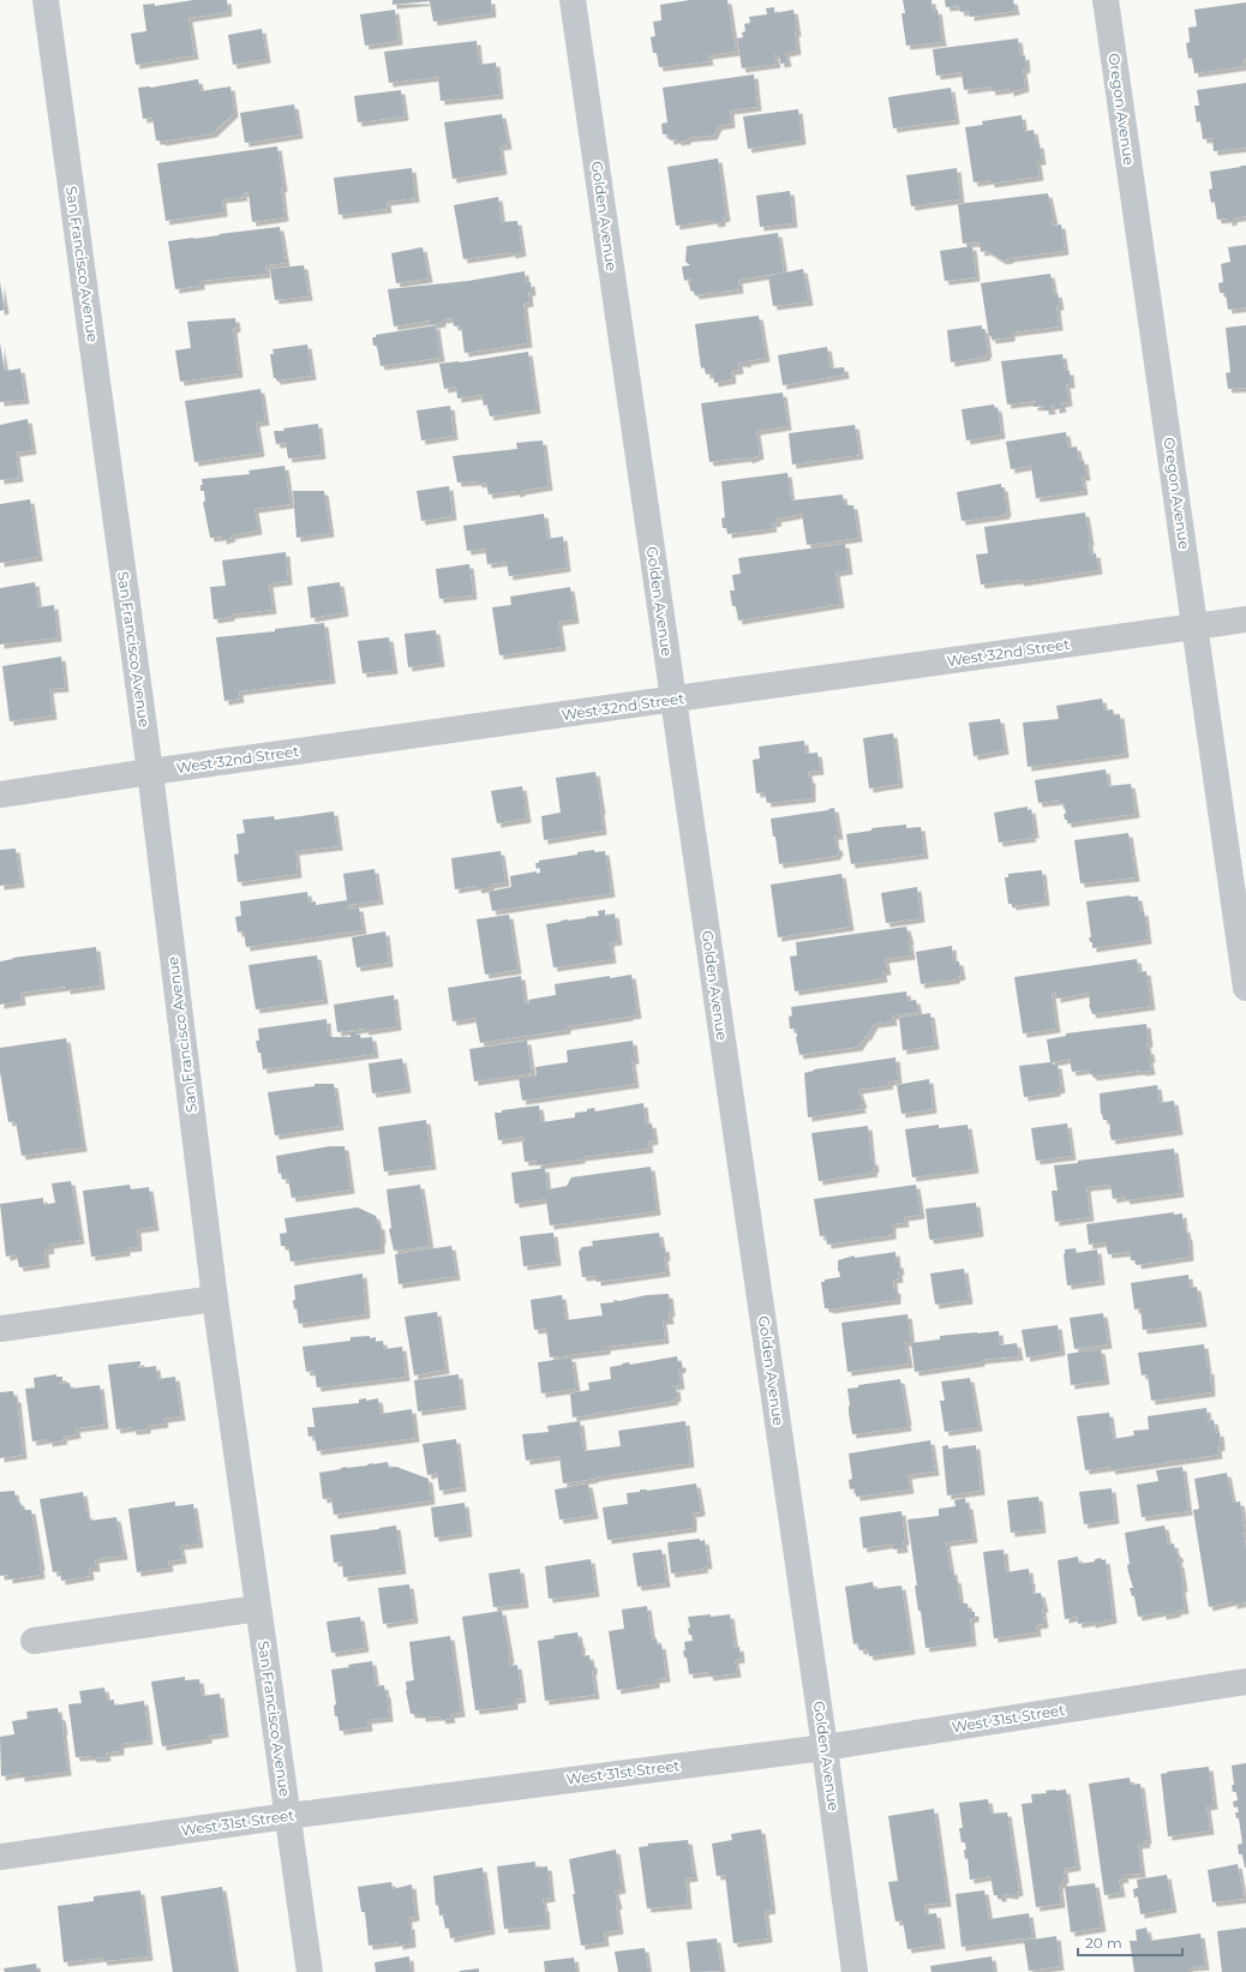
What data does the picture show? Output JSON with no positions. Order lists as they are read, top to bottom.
{
  "streets": {
    "street": [
      "Oregon Avenue",
      "Golden Avenue",
      "San Francisco Avenue",
      "West 32nd Street",
      "West 31st Street"
    ]
  },
  "crossings": [
    ["Oregon Avenue", "West 32nd Street"],
    ["Golden Avenue", "West 32nd Street"],
    ["Golden Avenue", "West 31st Street"],
    ["San Francisco Avenue", "West 32nd Street"],
    ["San Francisco Avenue", "West 31st Street"]
  ],
  "scale_bar": "20 m"
}
